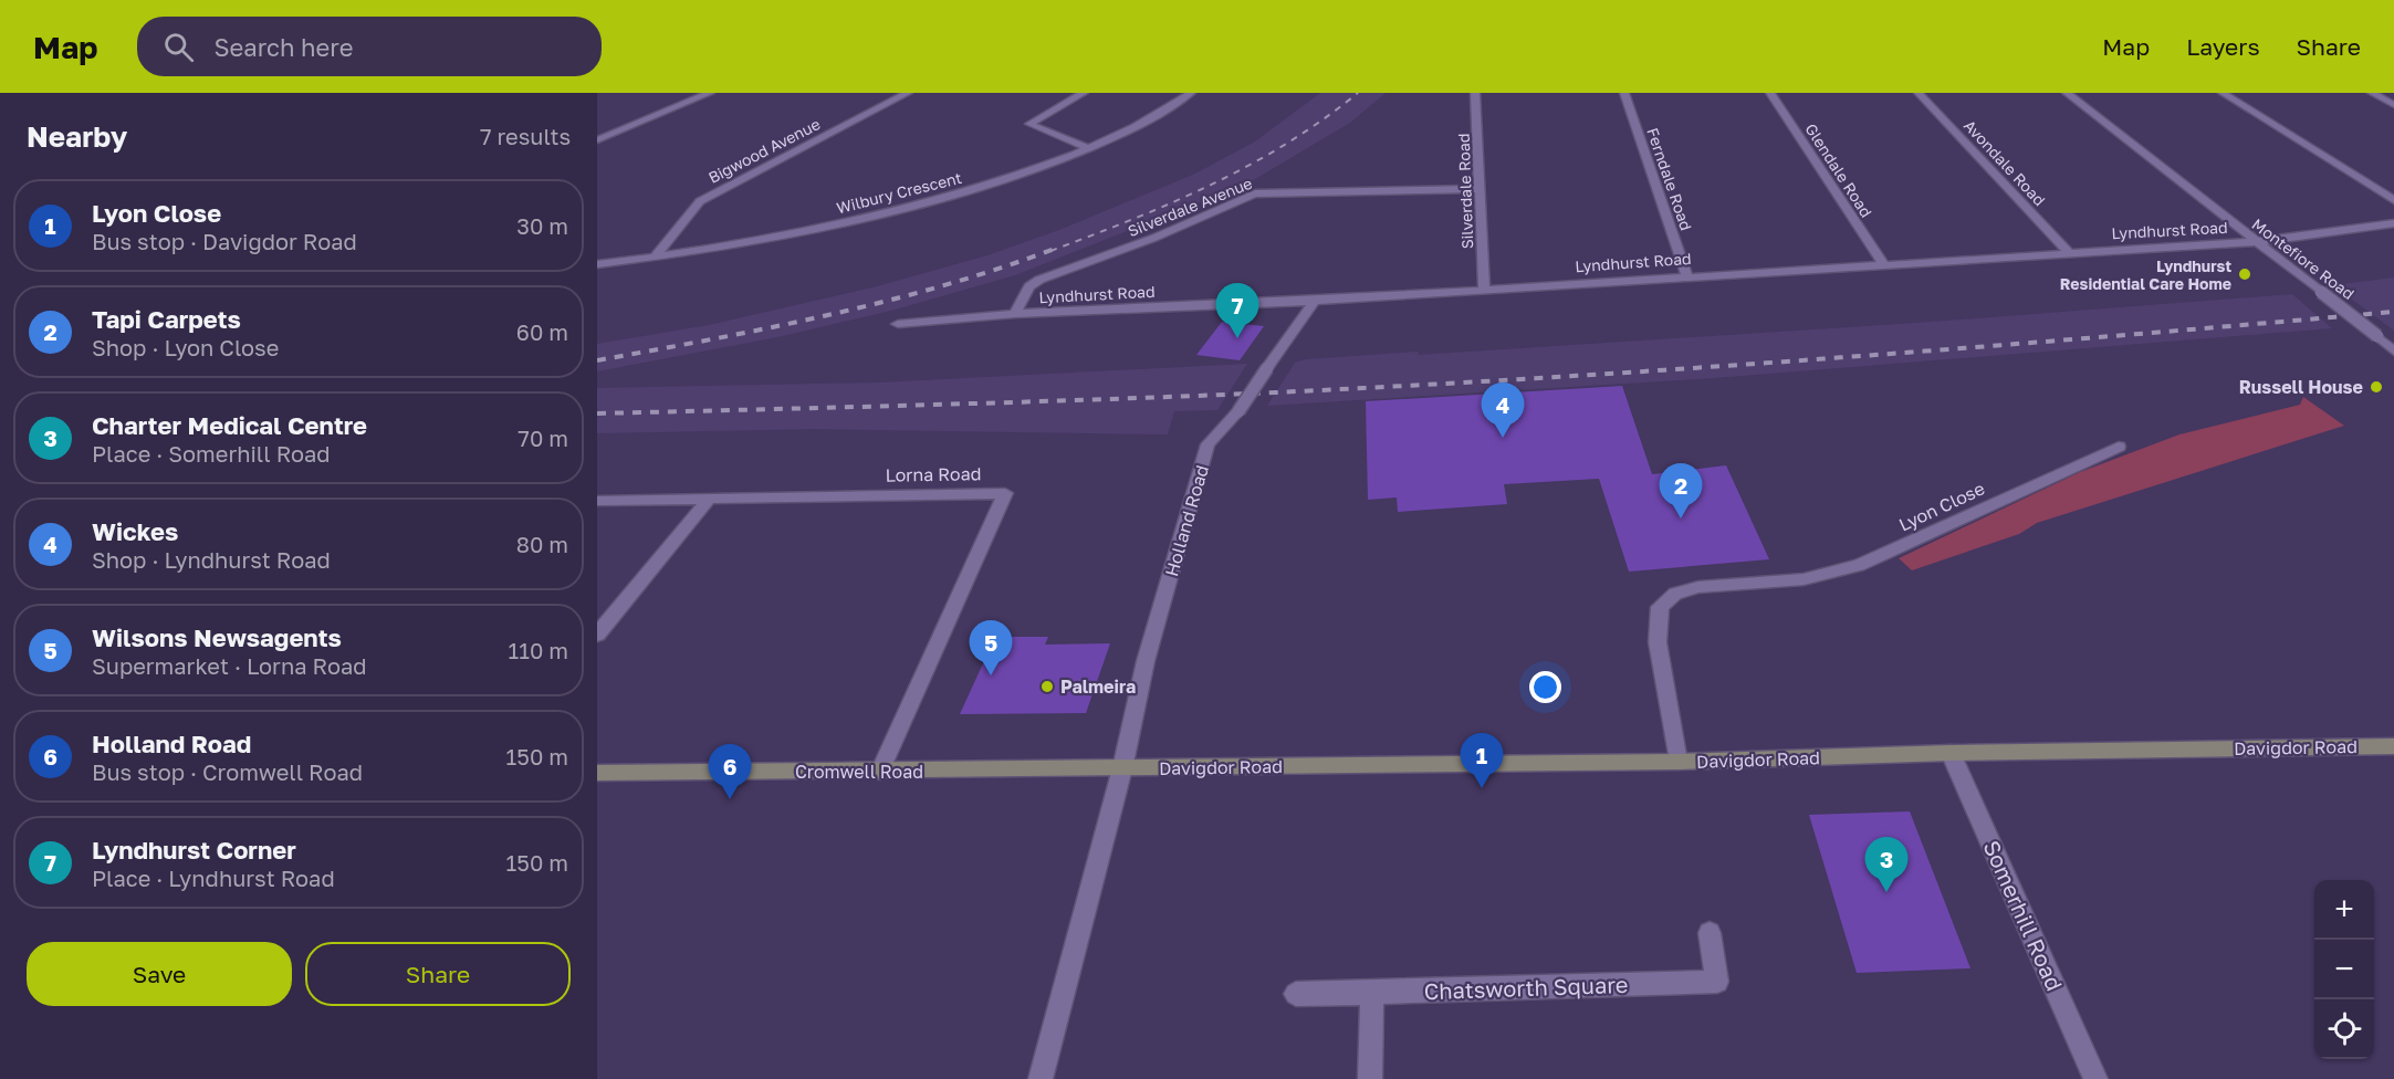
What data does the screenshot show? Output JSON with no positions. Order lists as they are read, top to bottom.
{
  "streets": {
    "main road": ["Davigdor Road", "Cromwell Road"],
    "street": [
      "Bigwood Avenue",
      "Avondale Road",
      "Glendale Road",
      "Ferndale Road",
      "Silverdale Road",
      "Wilbury Crescent",
      "Silverdale Avenue",
      "Lyndhurst Road",
      "Montefiore Road",
      "Lorna Road",
      "Lyon Close",
      "Holland Road",
      "Somerhill Road",
      "Chatsworth Square"
    ]
  },
  "crossings": [
    ["Bigwood Avenue", "Wilbury Crescent"],
    ["Avondale Road", "Lyndhurst Road"],
    ["Glendale Road", "Lyndhurst Road"],
    ["Ferndale Road", "Lyndhurst Road"],
    ["Silverdale Road", "Silverdale Avenue"],
    ["Silverdale Road", "Lyndhurst Road"],
    ["Silverdale Avenue", "Lyndhurst Road"],
    ["Lyndhurst Road", "Montefiore Road"],
    ["Lyndhurst Road", "Holland Road"],
    ["Lorna Road", "Cromwell Road"],
    ["Lyon Close", "Davigdor Road"],
    ["Holland Road", "Davigdor Road"],
    ["Holland Road", "Cromwell Road"],
    ["Davigdor Road", "Cromwell Road"],
    ["Davigdor Road", "Somerhill Road"]
  ],
  "places": ["Lyndhurst Residential Care Home", "Russell House", "Palmeira"],
  "page": {
    "header": "Map",
    "search": "Search here",
    "nav": ["Map", "Layers", "Share"],
    "heading": ["Nearby", "7 results"],
    "list": [
      {
        "mark": "1",
        "name": "Lyon Close",
        "note": "Bus stop · Davigdor Road",
        "value": "30 m"
      },
      {
        "mark": "2",
        "name": "Tapi Carpets",
        "note": "Shop · Lyon Close",
        "value": "60 m"
      },
      {
        "mark": "3",
        "name": "Charter Medical Centre",
        "note": "Place · Somerhill Road",
        "value": "70 m"
      },
      {
        "mark": "4",
        "name": "Wickes",
        "note": "Shop · Lyndhurst Road",
        "value": "80 m"
      },
      {
        "mark": "5",
        "name": "Wilsons Newsagents",
        "note": "Supermarket · Lorna Road",
        "value": "110 m"
      },
      {
        "mark": "6",
        "name": "Holland Road",
        "note": "Bus stop · Cromwell Road",
        "value": "150 m"
      },
      {
        "mark": "7",
        "name": "Lyndhurst Corner",
        "note": "Place · Lyndhurst Road",
        "value": "150 m"
      }
    ],
    "pins": [
      "7",
      "4",
      "2",
      "5",
      "1",
      "6",
      "3"
    ],
    "map_buttons": ["+", "−"],
    "buttons": ["Save", "Share"]
  }
}
